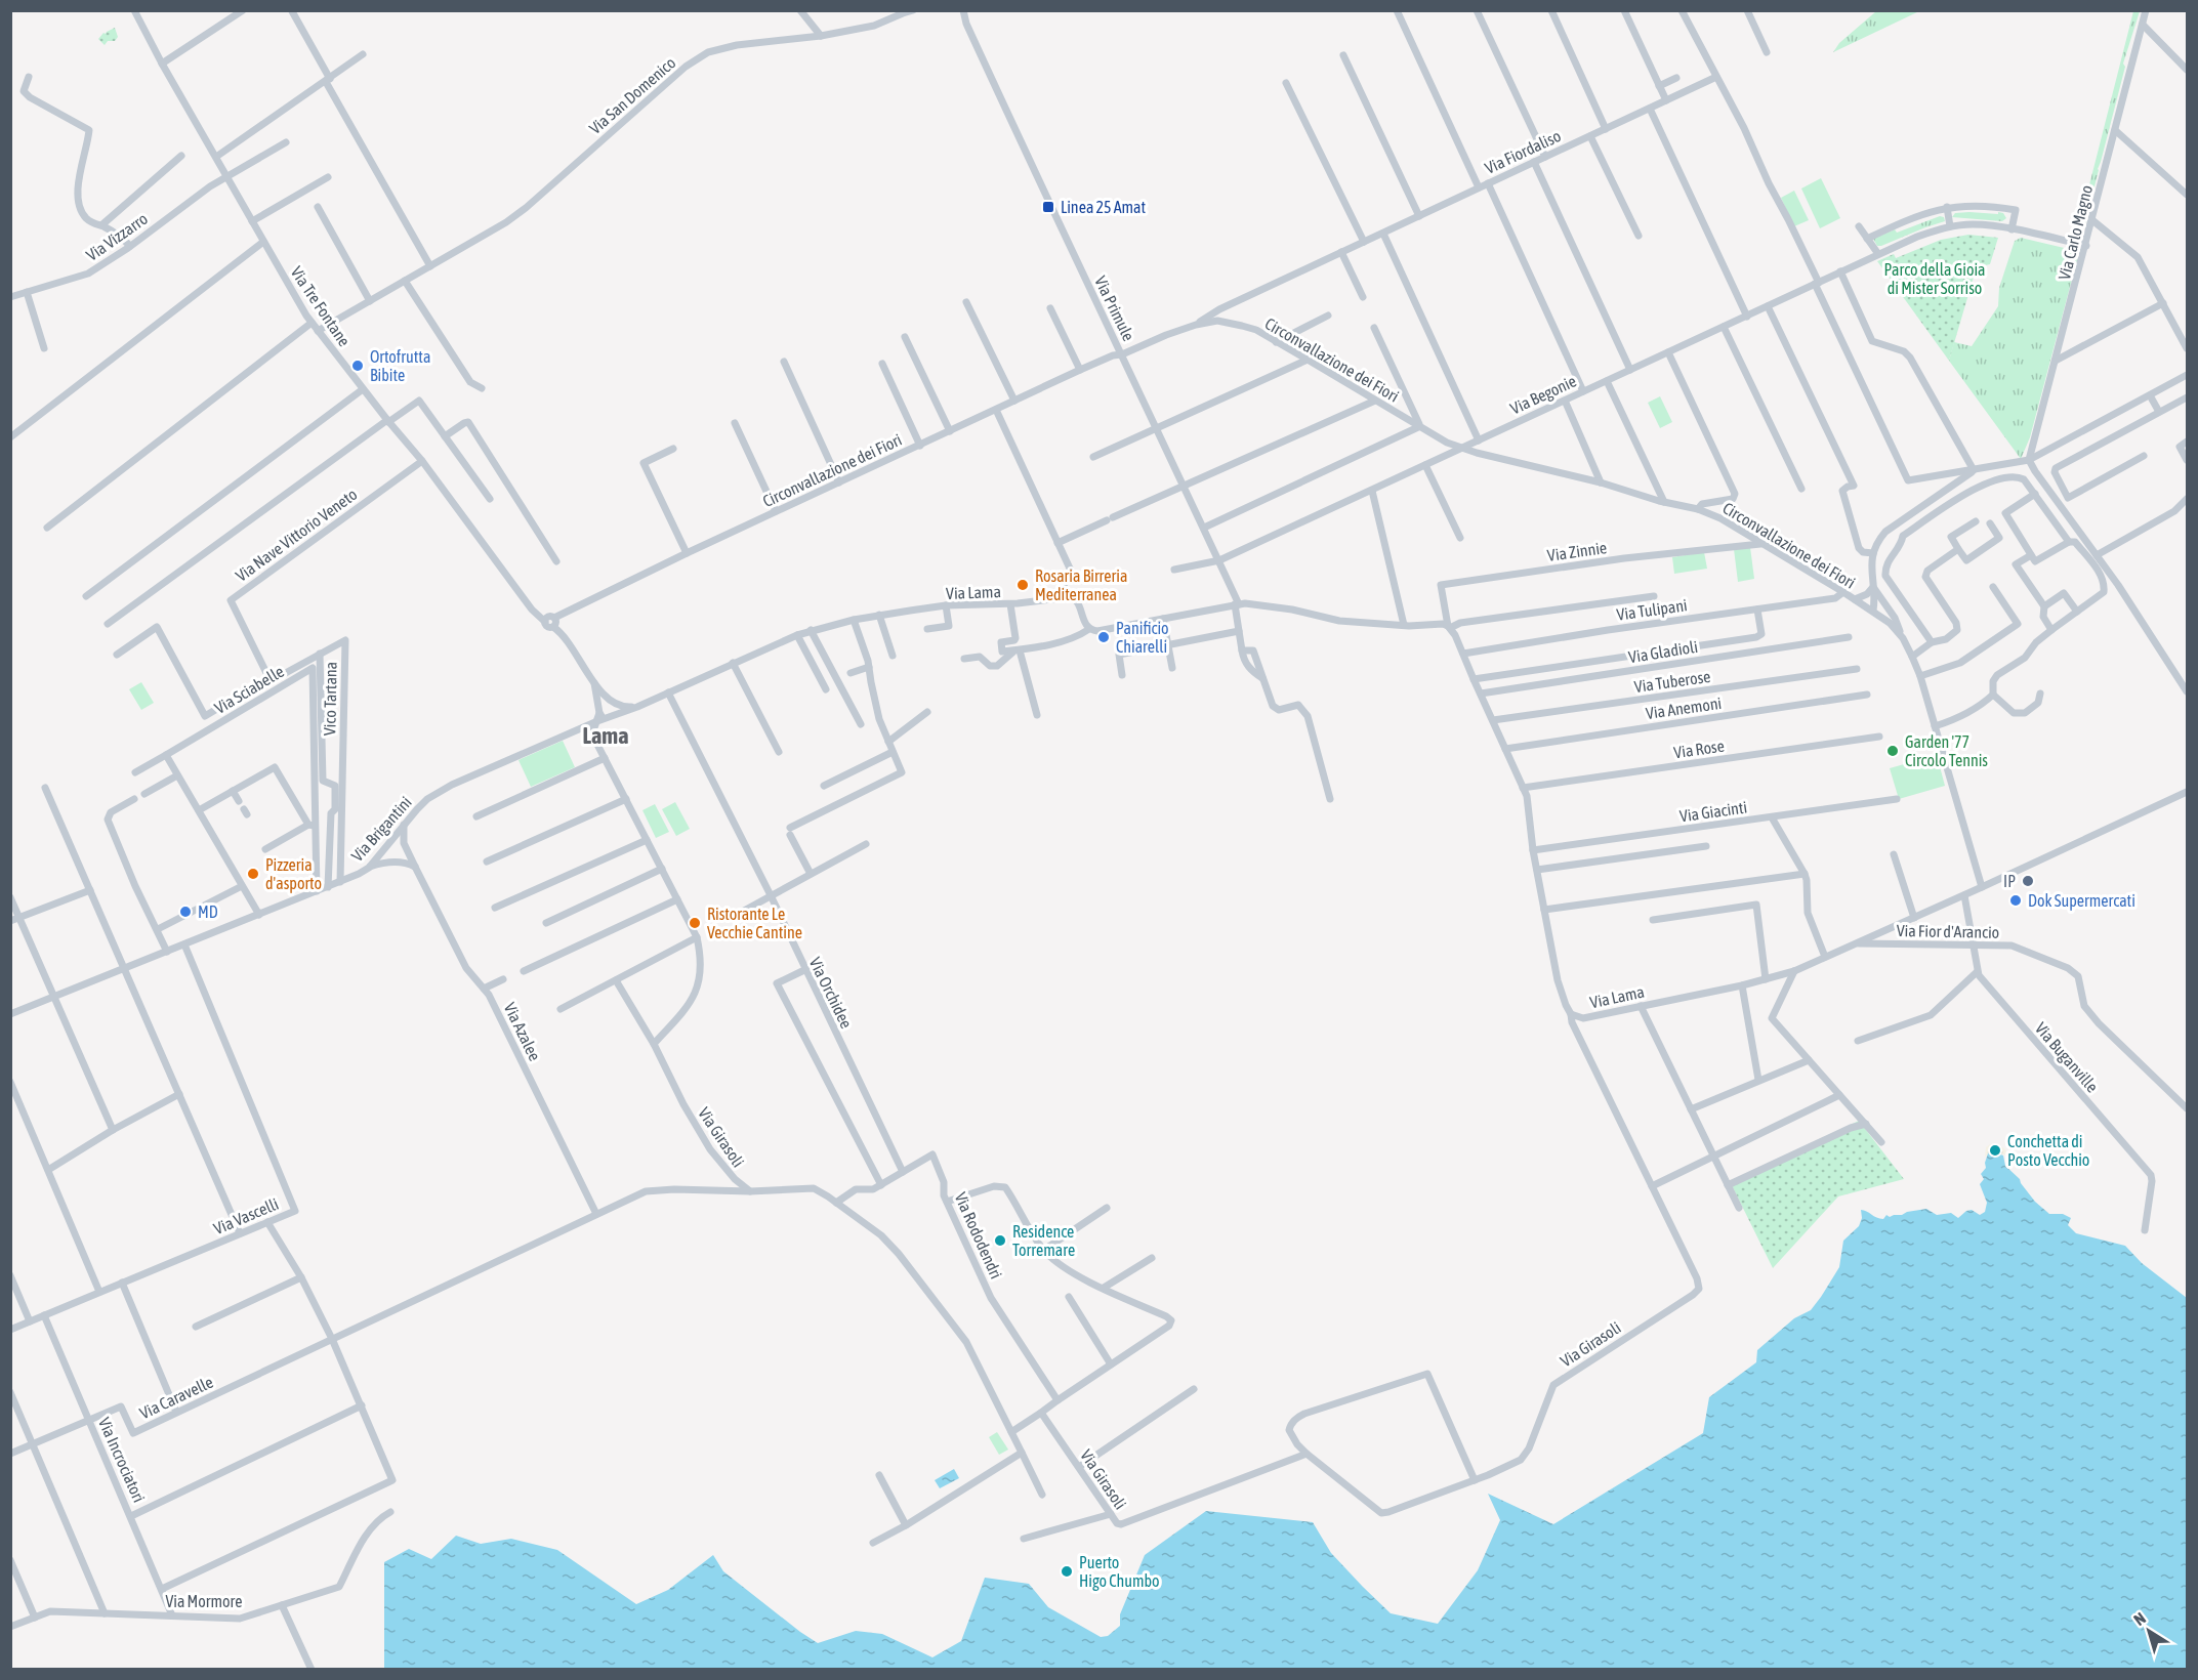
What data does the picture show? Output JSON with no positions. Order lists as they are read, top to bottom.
{
  "streets": {
    "street": [
      "Via San Domenico",
      "Via Fiordaliso",
      "Via Carlo Magno",
      "Via Vizzarro",
      "Via Tre Fontane",
      "Via Primule",
      "Circonvallazione dei Fiori",
      "Via Begonie",
      "Via Nave Vittorio Veneto",
      "Via Zinnie",
      "Via Lama",
      "Via Tulipani",
      "Via Gladioli",
      "Via Tuberose",
      "Via Sciabelle",
      "Vico Tartana",
      "Via Anemoni",
      "Via Rose",
      "Via Giacinti",
      "Via Brigantini",
      "Via Fior d'Arancio",
      "Via Orchidee",
      "Via Azalee",
      "Via Buganville",
      "Via Girasoli",
      "Via Vascelli",
      "Via Rododendri",
      "Via Caravelle",
      "Via Incrociatori",
      "Via Mormore"
    ]
  },
  "crossings": [
    ["Via San Domenico", "Via Tre Fontane"],
    ["Via Fiordaliso", "Circonvallazione dei Fiori"],
    ["Via Carlo Magno", "Via Begonie"],
    ["Via Vizzarro", "Via Tre Fontane"],
    ["Via Tre Fontane", "Circonvallazione dei Fiori"],
    ["Via Tre Fontane", "Via Nave Vittorio Veneto"],
    ["Via Primule", "Circonvallazione dei Fiori"],
    ["Via Primule", "Via Begonie"],
    ["Circonvallazione dei Fiori", "Via Begonie"],
    ["Circonvallazione dei Fiori", "Via Zinnie"],
    ["Circonvallazione dei Fiori", "Via Lama"],
    ["Circonvallazione dei Fiori", "Via Tulipani"],
    ["Via Nave Vittorio Veneto", "Vico Tartana"],
    ["Via Zinnie", "Via Lama"],
    ["Via Lama", "Via Tulipani"],
    ["Via Lama", "Via Gladioli"],
    ["Via Lama", "Via Tuberose"],
    ["Via Lama", "Via Anemoni"],
    ["Via Lama", "Via Rose"],
    ["Via Lama", "Via Giacinti"],
    ["Via Lama", "Via Brigantini"],
    ["Via Lama", "Via Fior d'Arancio"],
    ["Via Lama", "Via Orchidee"],
    ["Via Lama", "Via Girasoli"],
    ["Via Sciabelle", "Via Brigantini"],
    ["Vico Tartana", "Via Brigantini"],
    ["Via Brigantini", "Via Azalee"],
    ["Via Brigantini", "Via Vascelli"],
    ["Via Orchidee", "Via Rododendri"],
    ["Via Azalee", "Via Caravelle"],
    ["Via Girasoli", "Via Caravelle"],
    ["Via Vascelli", "Via Incrociatori"],
    ["Via Caravelle", "Via Incrociatori"],
    ["Via Incrociatori", "Via Mormore"]
  ],
  "districts": ["Lama"],
  "parks": ["Parco della Gioia di Mister Sorriso"],
  "places": {
    "transit": ["Linea 25 Amat"],
    "other": [
      "Ortofrutta Bibite",
      "Rosaria Birreria Mediterranea",
      "Panificio Chiarelli",
      "Garden '77 Circolo Tennis",
      "Pizzeria d'asporto",
      "IP",
      "Dok Supermercati",
      "MD",
      "Ristorante Le Vecchie Cantine",
      "Conchetta di Posto Vecchio",
      "Residence Torremare",
      "Puerto Higo Chumbo"
    ]
  },
  "north": "top left"
}
